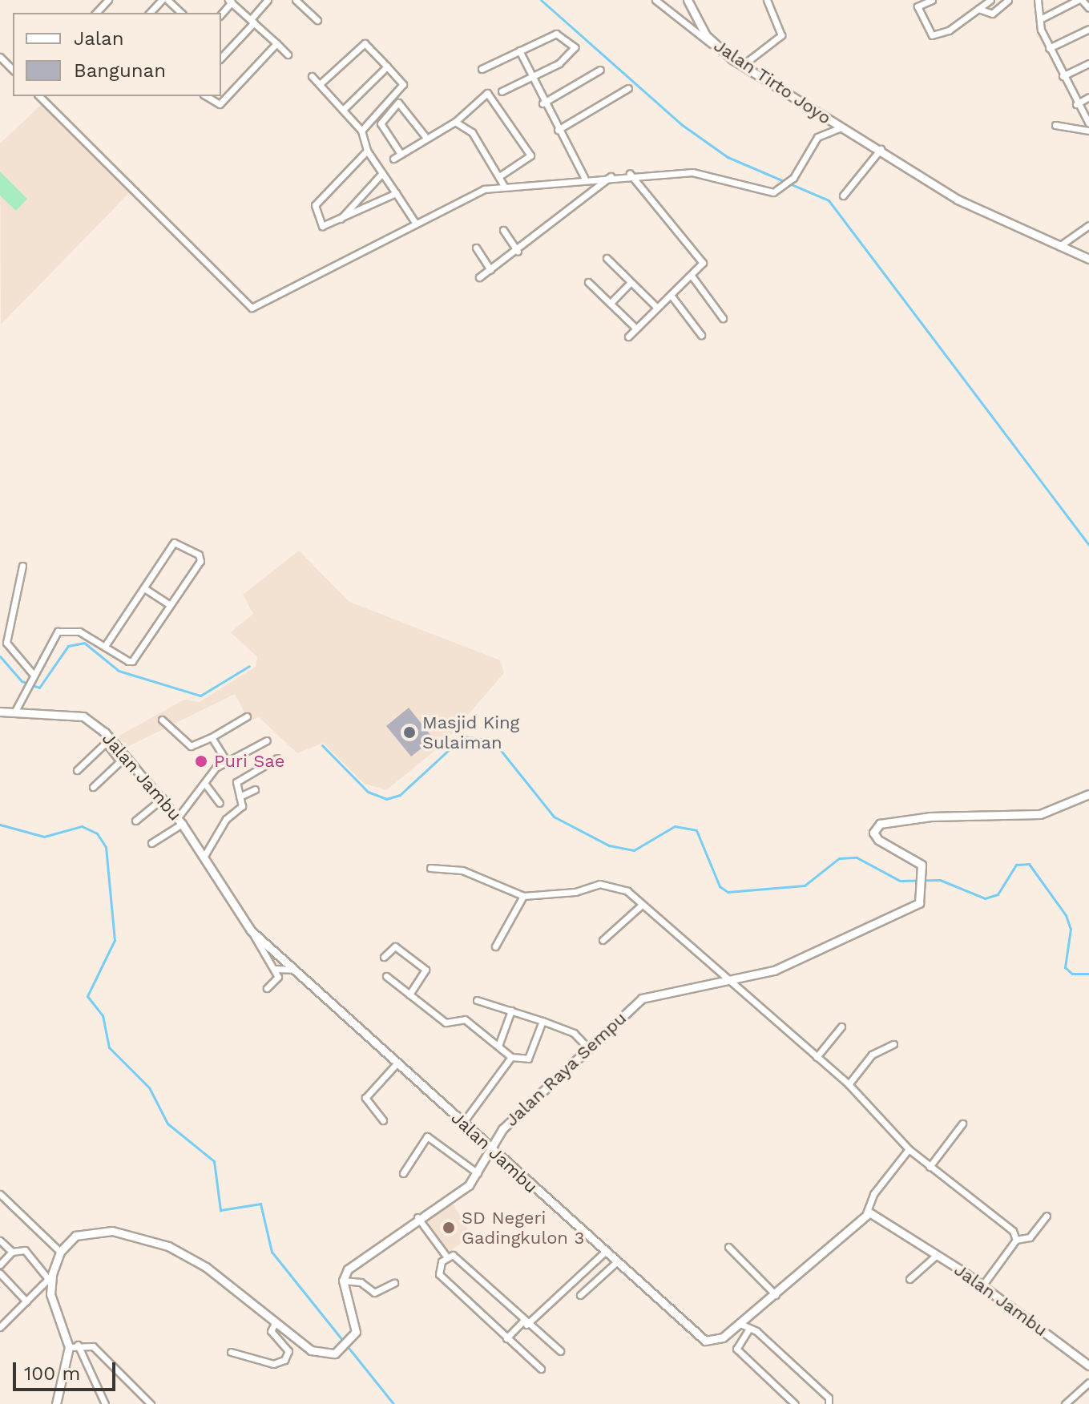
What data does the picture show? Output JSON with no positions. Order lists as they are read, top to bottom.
{
  "streets": {
    "street": ["Jalan Tirto Joyo", "Jalan Jambu", "Jalan Raya Sempu"]
  },
  "crossings": [
    ["Jalan Jambu", "Jalan Raya Sempu"]
  ],
  "places": ["Masjid King Sulaiman", "Puri Sae", "SD Negeri Gadingkulon 3"],
  "legend": ["Jalan", "Bangunan"],
  "scale_bar": "100 m"
}
